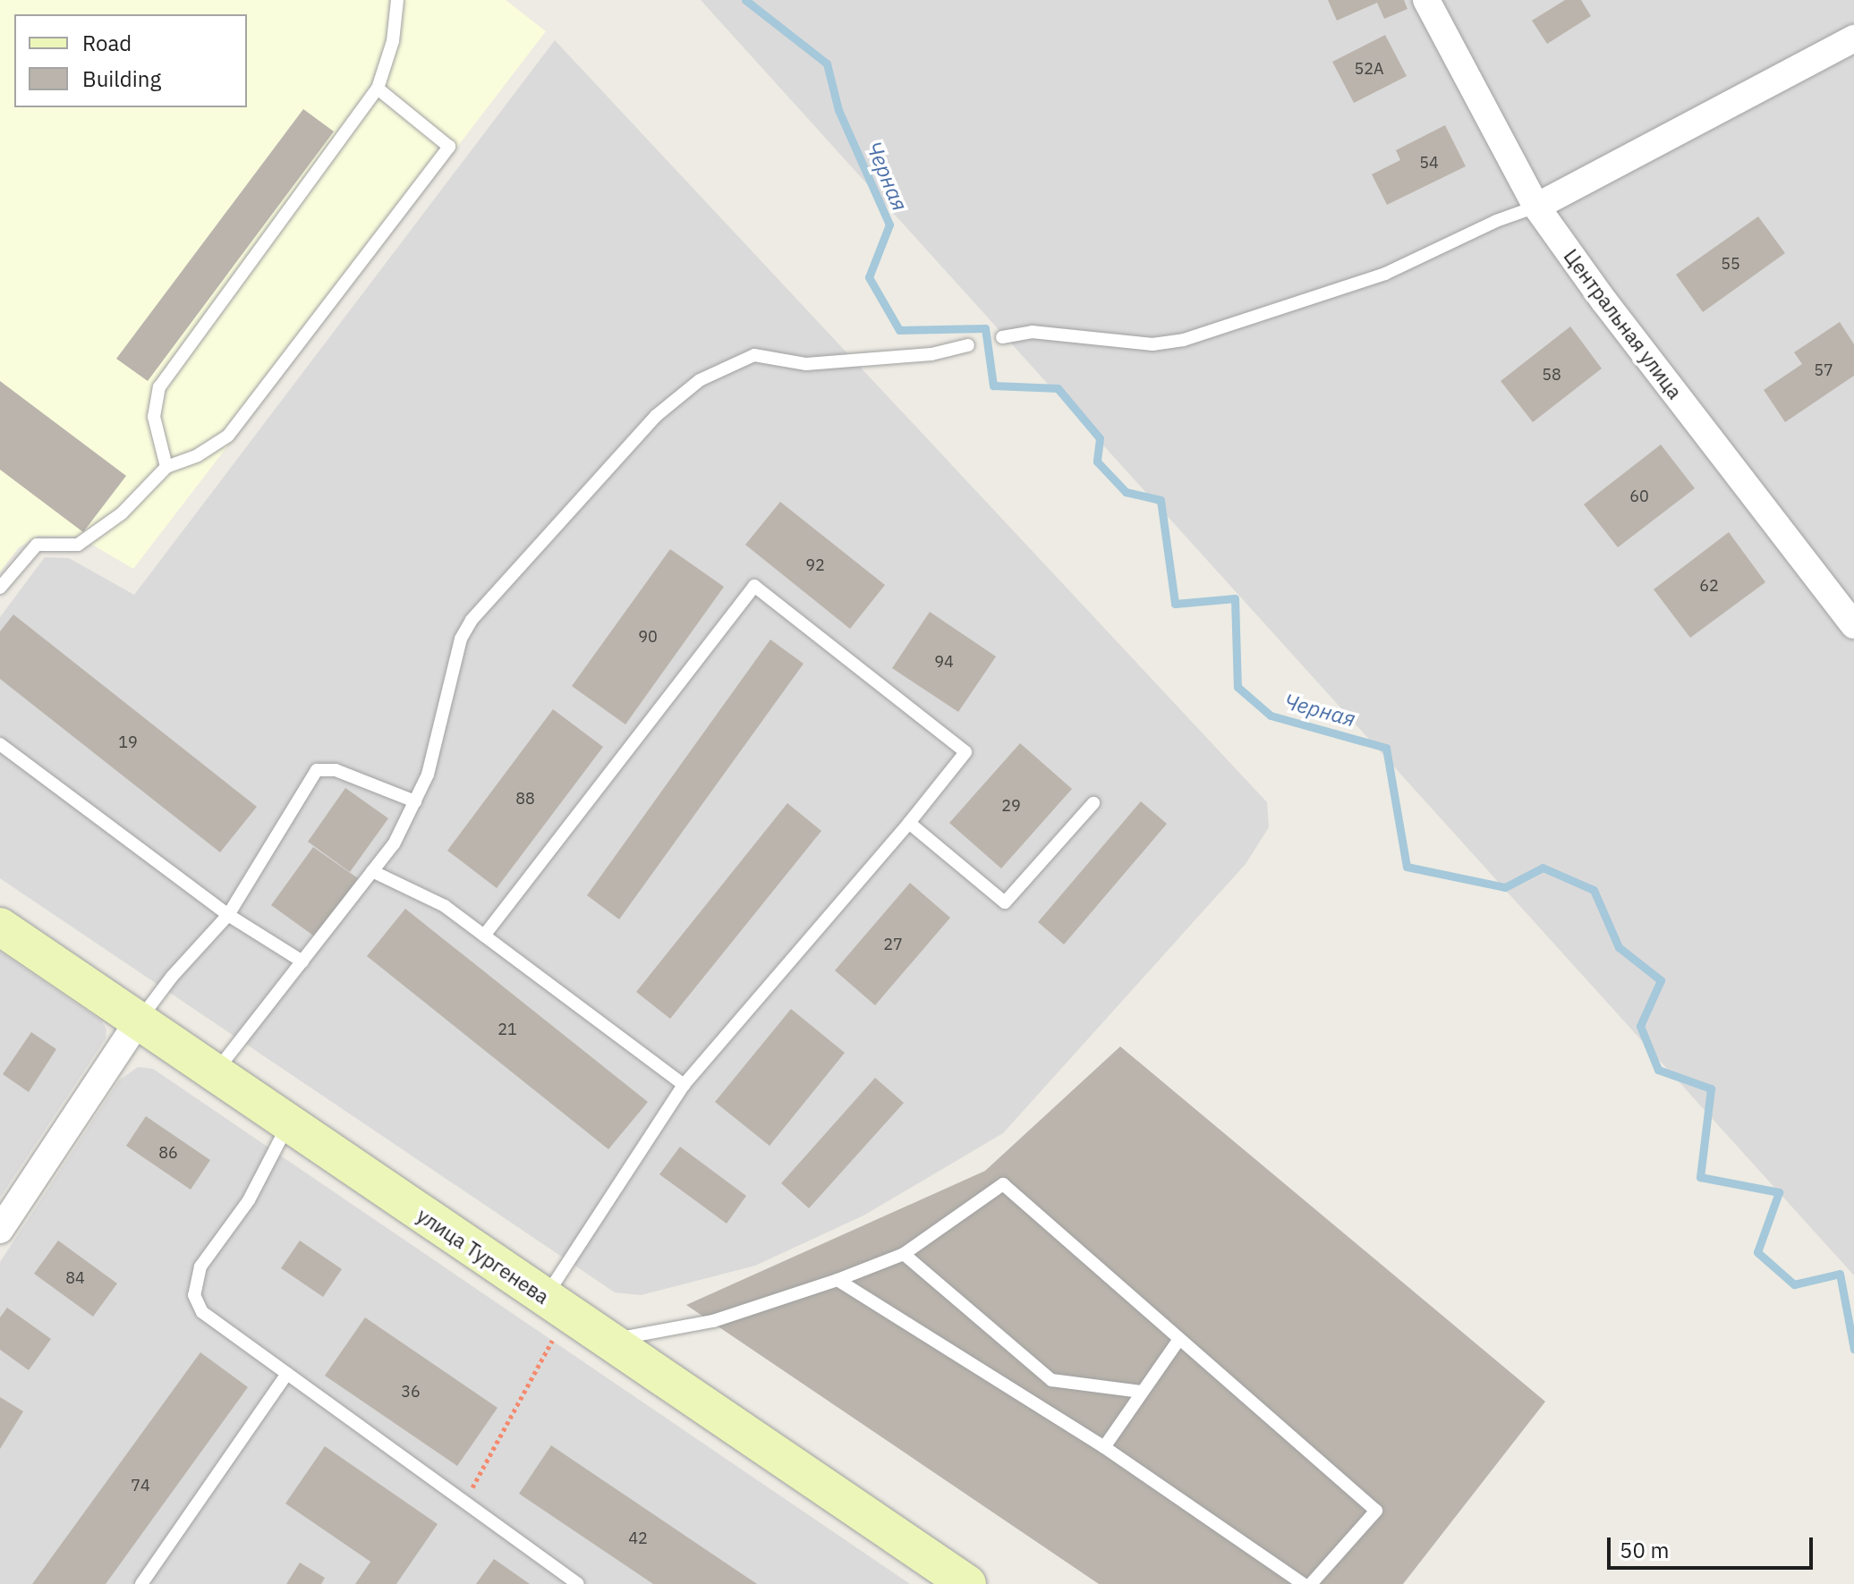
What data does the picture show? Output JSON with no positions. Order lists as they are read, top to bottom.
{
  "streets": {
    "street": ["Центральная улица", "улица Тургенева"]
  },
  "water": ["Черная"],
  "house_numbers": [
    "52А",
    "54",
    "55",
    "57",
    "58",
    "60",
    "92",
    "62",
    "90",
    "94",
    "19",
    "88",
    "29",
    "27",
    "21",
    "86",
    "84",
    "36",
    "74",
    "42"
  ],
  "legend": ["Road", "Building"],
  "scale_bar": "50 m"
}
